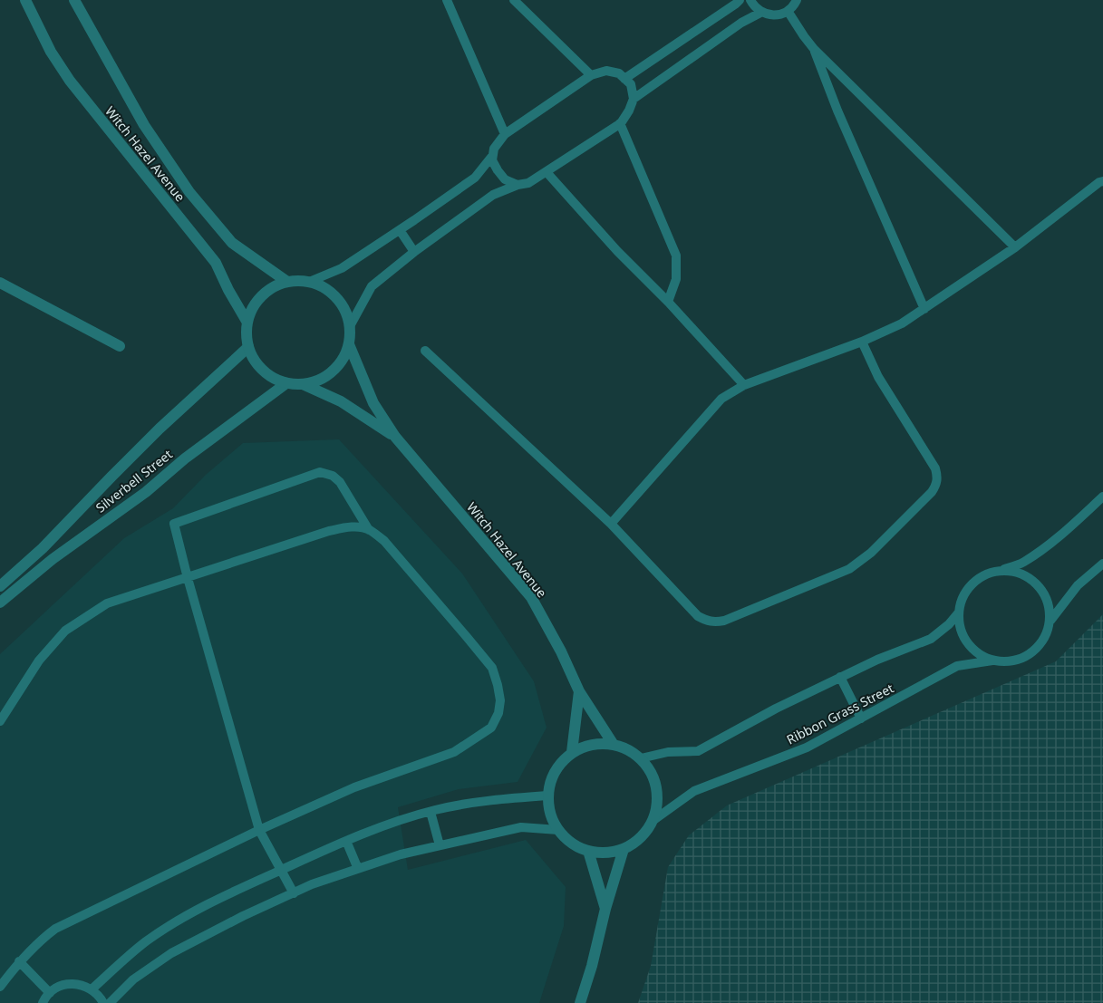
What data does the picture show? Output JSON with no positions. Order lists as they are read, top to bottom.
{
  "streets": {
    "street": ["Witch Hazel Avenue", "Silverbell Street"],
    "lane": ["Ribbon Grass Street"]
  },
  "crossings": [
    ["Witch Hazel Avenue", "Silverbell Street"],
    ["Witch Hazel Avenue", "Ribbon Grass Street"]
  ]
}
